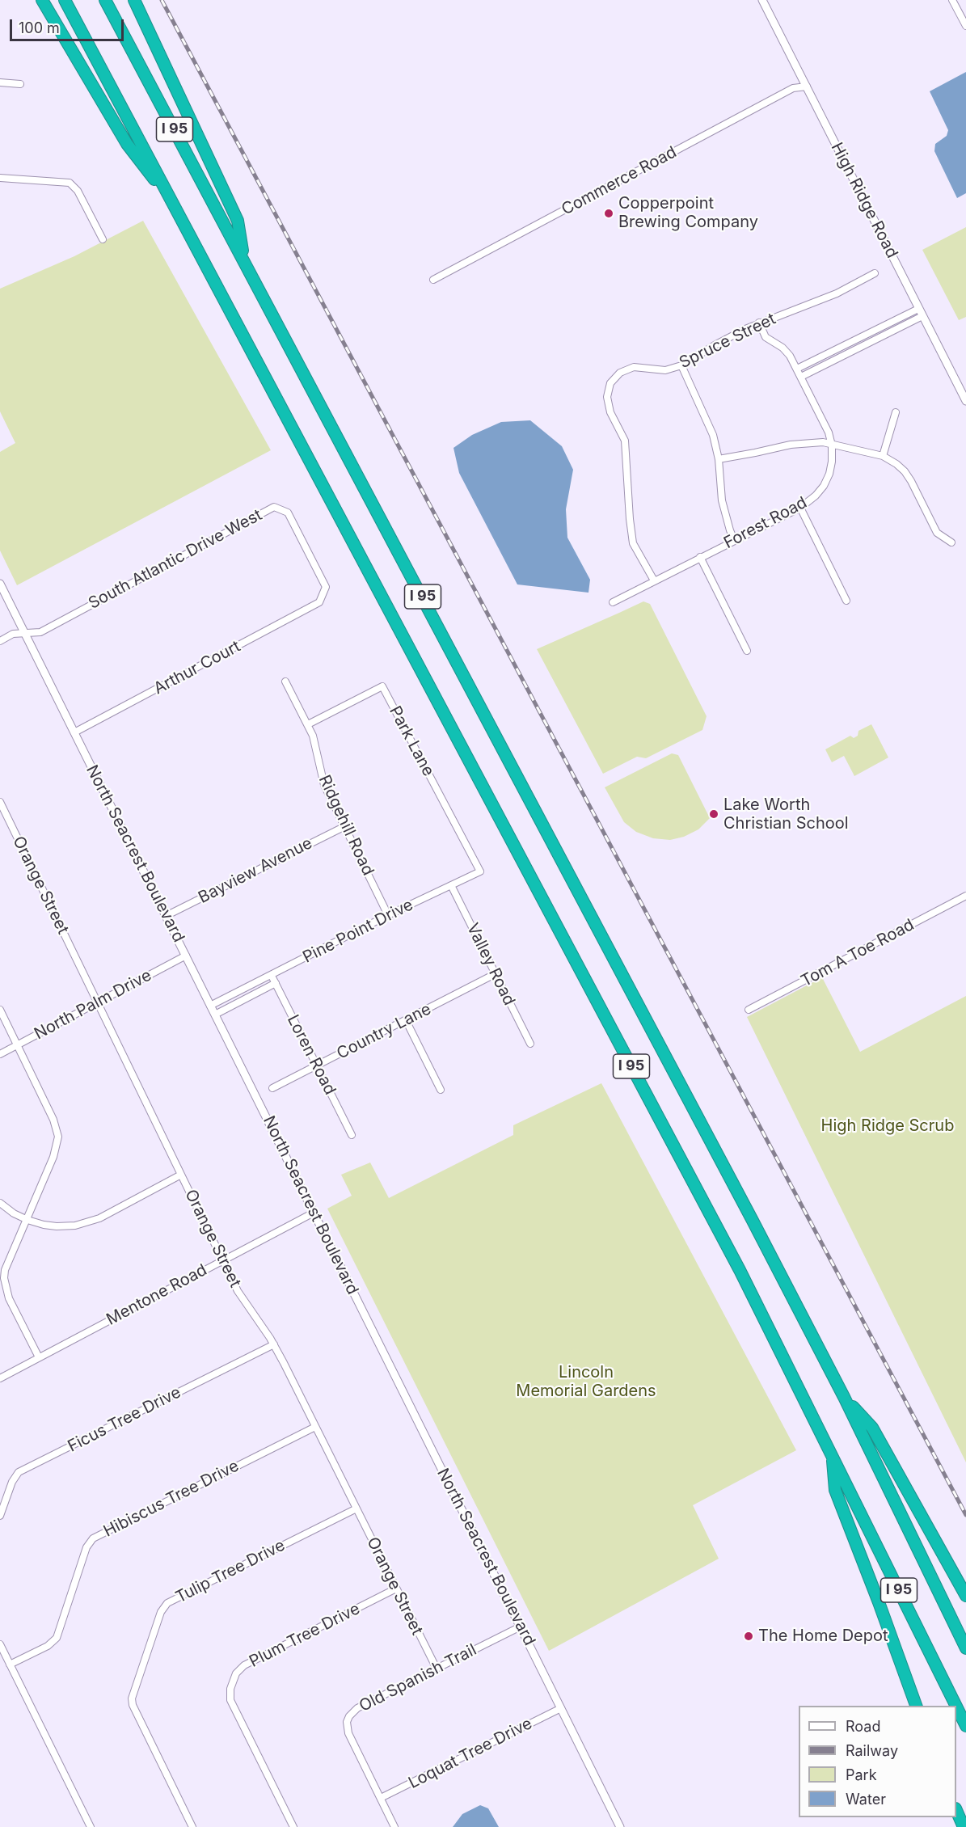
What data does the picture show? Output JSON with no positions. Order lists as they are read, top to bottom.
{
  "streets": {
    "highway": ["I 95"],
    "street": [
      "Commerce Road",
      "High Ridge Road",
      "Spruce Street",
      "Forest Road",
      "South Atlantic Drive West",
      "Arthur Court",
      "Park Lane",
      "Ridgehill Road",
      "North Seacrest Boulevard",
      "Bayview Avenue",
      "Orange Street",
      "Pine Point Drive",
      "Tom A Toe Road",
      "Valley Road",
      "North Palm Drive",
      "Country Lane",
      "Loren Road",
      "Mentone Road",
      "Ficus Tree Drive",
      "Hibiscus Tree Drive",
      "Tulip Tree Drive",
      "Plum Tree Drive",
      "Old Spanish Trail",
      "Loquat Tree Drive"
    ]
  },
  "crossings": [
    ["Commerce Road", "High Ridge Road"],
    ["Spruce Street", "Forest Road"],
    ["South Atlantic Drive West", "Arthur Court"],
    ["South Atlantic Drive West", "North Seacrest Boulevard"],
    ["Arthur Court", "North Seacrest Boulevard"],
    ["Park Lane", "Ridgehill Road"],
    ["Park Lane", "Pine Point Drive"],
    ["Ridgehill Road", "Bayview Avenue"],
    ["Ridgehill Road", "Pine Point Drive"],
    ["North Seacrest Boulevard", "Bayview Avenue"],
    ["North Seacrest Boulevard", "Pine Point Drive"],
    ["North Seacrest Boulevard", "North Palm Drive"],
    ["North Seacrest Boulevard", "Mentone Road"],
    ["North Seacrest Boulevard", "Old Spanish Trail"],
    ["North Seacrest Boulevard", "Loquat Tree Drive"],
    ["Orange Street", "North Palm Drive"],
    ["Orange Street", "Mentone Road"],
    ["Orange Street", "Ficus Tree Drive"],
    ["Orange Street", "Hibiscus Tree Drive"],
    ["Orange Street", "Tulip Tree Drive"],
    ["Orange Street", "Plum Tree Drive"],
    ["Orange Street", "Old Spanish Trail"],
    ["Pine Point Drive", "Valley Road"],
    ["Pine Point Drive", "Loren Road"],
    ["Valley Road", "Country Lane"],
    ["Country Lane", "Loren Road"],
    ["Old Spanish Trail", "Loquat Tree Drive"]
  ],
  "parks": ["High Ridge Scrub", "Lincoln Memorial Gardens"],
  "places": ["Copperpoint Brewing Company", "Lake Worth Christian School", "The Home Depot"],
  "legend": [
    "Road",
    "Railway",
    "Park",
    "Water"
  ],
  "scale_bar": "100 m"
}
